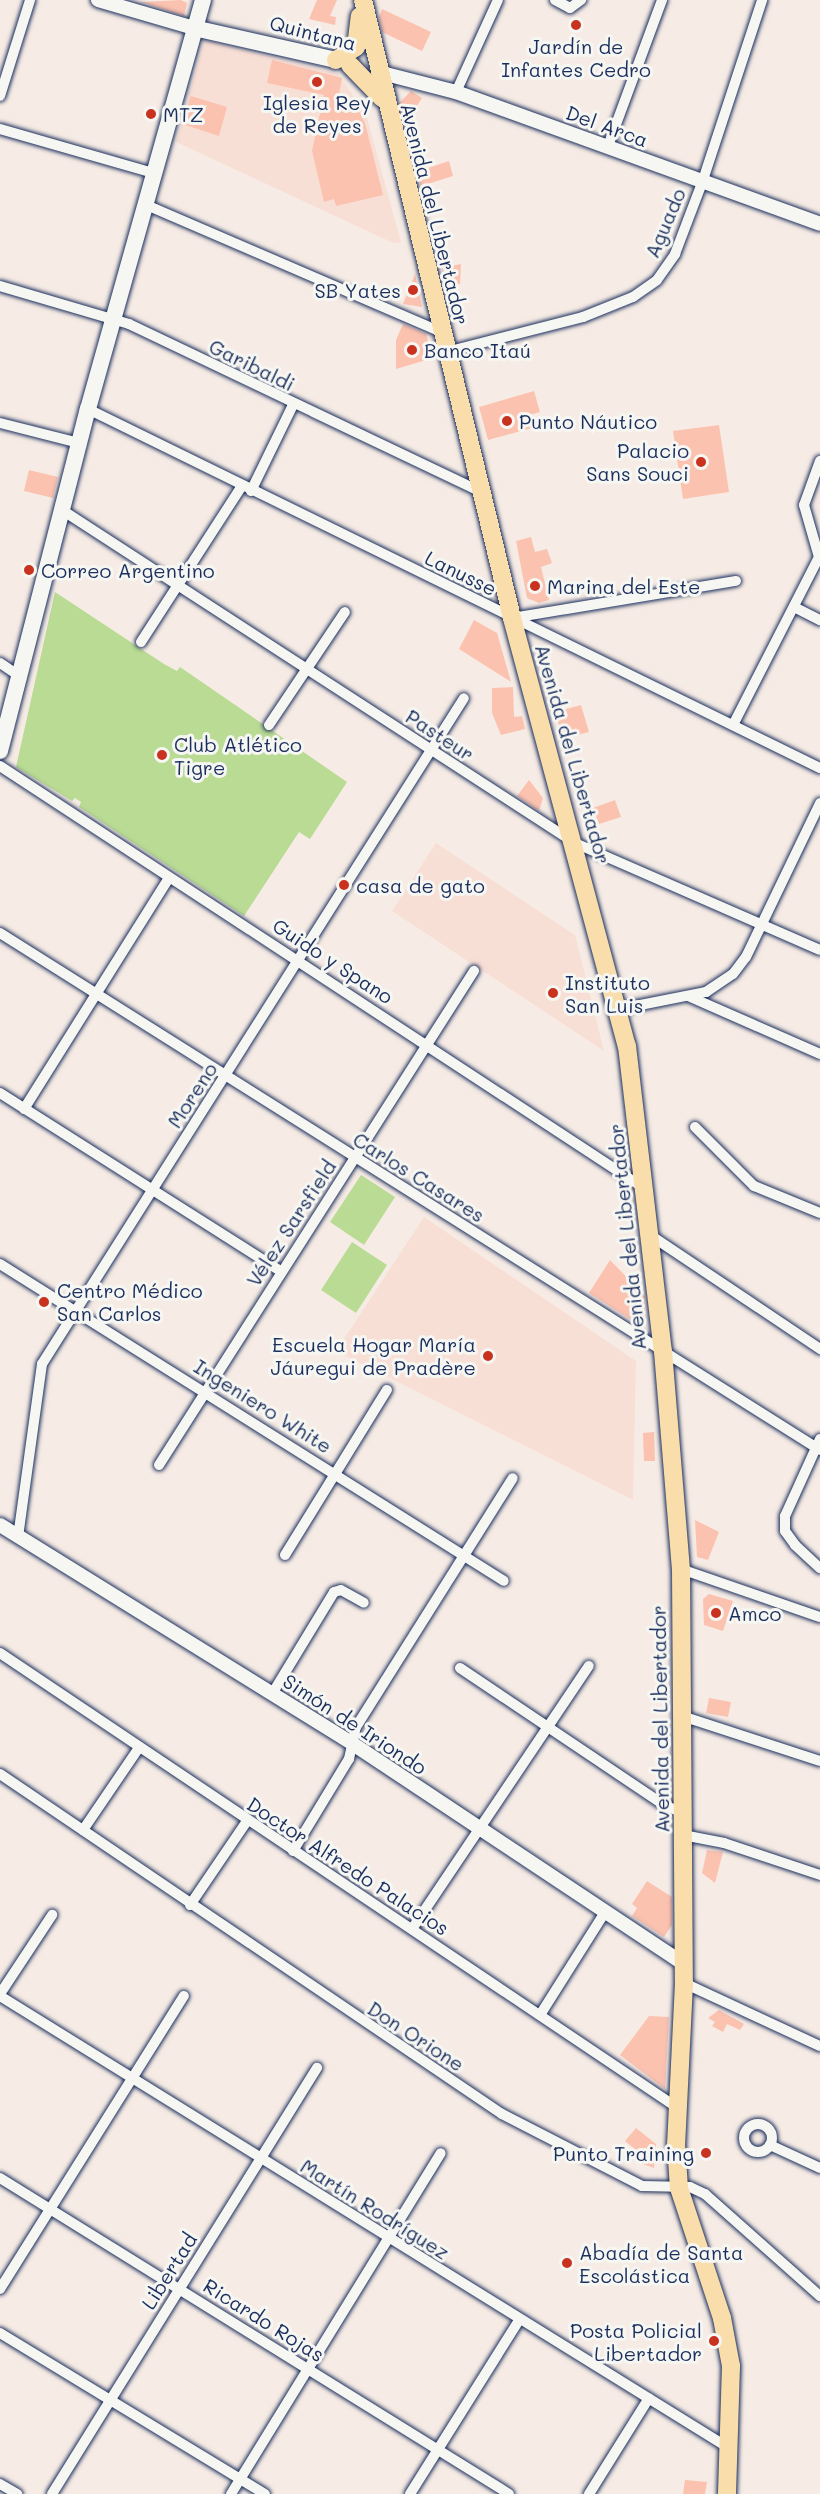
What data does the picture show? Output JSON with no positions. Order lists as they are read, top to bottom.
{
  "streets": {
    "main road": ["Quintana", "Avenida del Libertador"],
    "street": [
      "Del Arca",
      "Aguado",
      "Garibaldi",
      "Lanusse",
      "Pasteur",
      "Guido y Spano",
      "Moreno",
      "Carlos Casares",
      "Vélez Sarsfield",
      "Ingeniero White",
      "Simón de Iriondo",
      "Doctor Alfredo Palacios",
      "Don Orione",
      "Martín Rodríguez",
      "Libertad",
      "Ricardo Rojas"
    ]
  },
  "crossings": [
    ["Quintana", "Del Arca"],
    ["Quintana", "Avenida del Libertador"],
    ["Del Arca", "Avenida del Libertador"],
    ["Del Arca", "Aguado"],
    ["Avenida del Libertador", "Aguado"],
    ["Avenida del Libertador", "Garibaldi"],
    ["Avenida del Libertador", "Lanusse"],
    ["Avenida del Libertador", "Pasteur"],
    ["Avenida del Libertador", "Guido y Spano"],
    ["Avenida del Libertador", "Carlos Casares"],
    ["Avenida del Libertador", "Simón de Iriondo"],
    ["Avenida del Libertador", "Doctor Alfredo Palacios"],
    ["Avenida del Libertador", "Don Orione"],
    ["Avenida del Libertador", "Martín Rodríguez"],
    ["Pasteur", "Moreno"],
    ["Guido y Spano", "Moreno"],
    ["Guido y Spano", "Vélez Sarsfield"],
    ["Moreno", "Carlos Casares"],
    ["Moreno", "Ingeniero White"],
    ["Moreno", "Simón de Iriondo"],
    ["Carlos Casares", "Vélez Sarsfield"],
    ["Vélez Sarsfield", "Ingeniero White"],
    ["Martín Rodríguez", "Libertad"],
    ["Libertad", "Ricardo Rojas"]
  ],
  "places": [
    "Jardín de Infantes Cedro",
    "Iglesia Rey de Reyes",
    "MTZ",
    "SB Yates",
    "Banco Itaú",
    "Punto Náutico",
    "Palacio Sans Souci",
    "Correo Argentino",
    "Marina del Este",
    "Club Atlético Tigre",
    "casa de gato",
    "Instituto San Luis",
    "Centro Médico San Carlos",
    "Escuela Hogar María Jáuregui de Pradère",
    "Amco",
    "Punto Training",
    "Abadía de Santa Escolástica",
    "Posta Policial Libertador"
  ]
}
